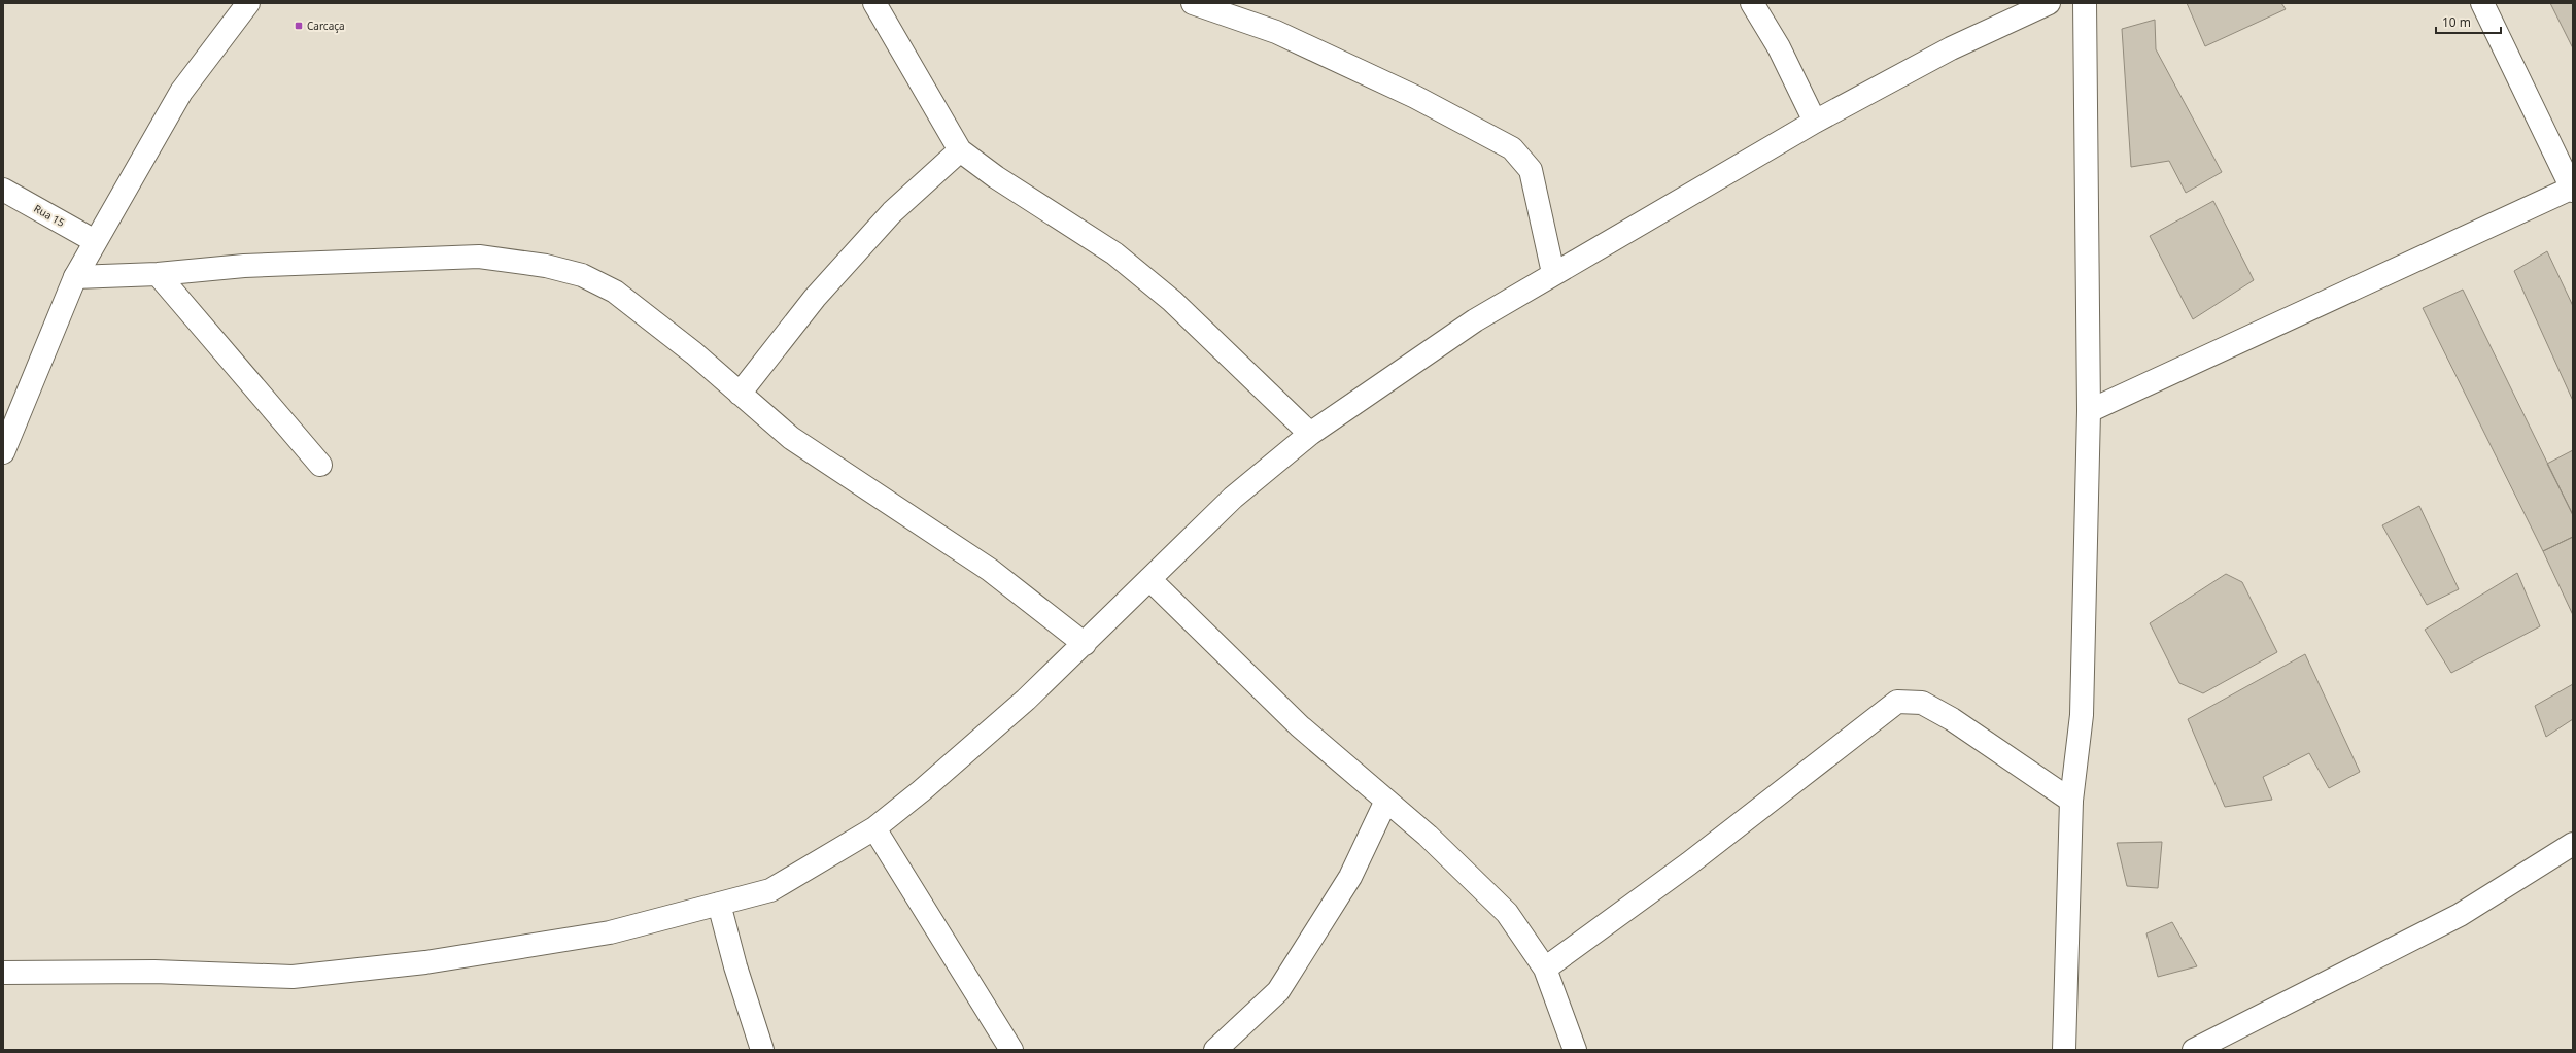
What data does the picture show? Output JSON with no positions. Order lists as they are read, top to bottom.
{
  "streets": {
    "street": ["Rua 15"]
  },
  "places": {
    "transit": ["Carcaça"]
  },
  "scale_bar": "10 m"
}
